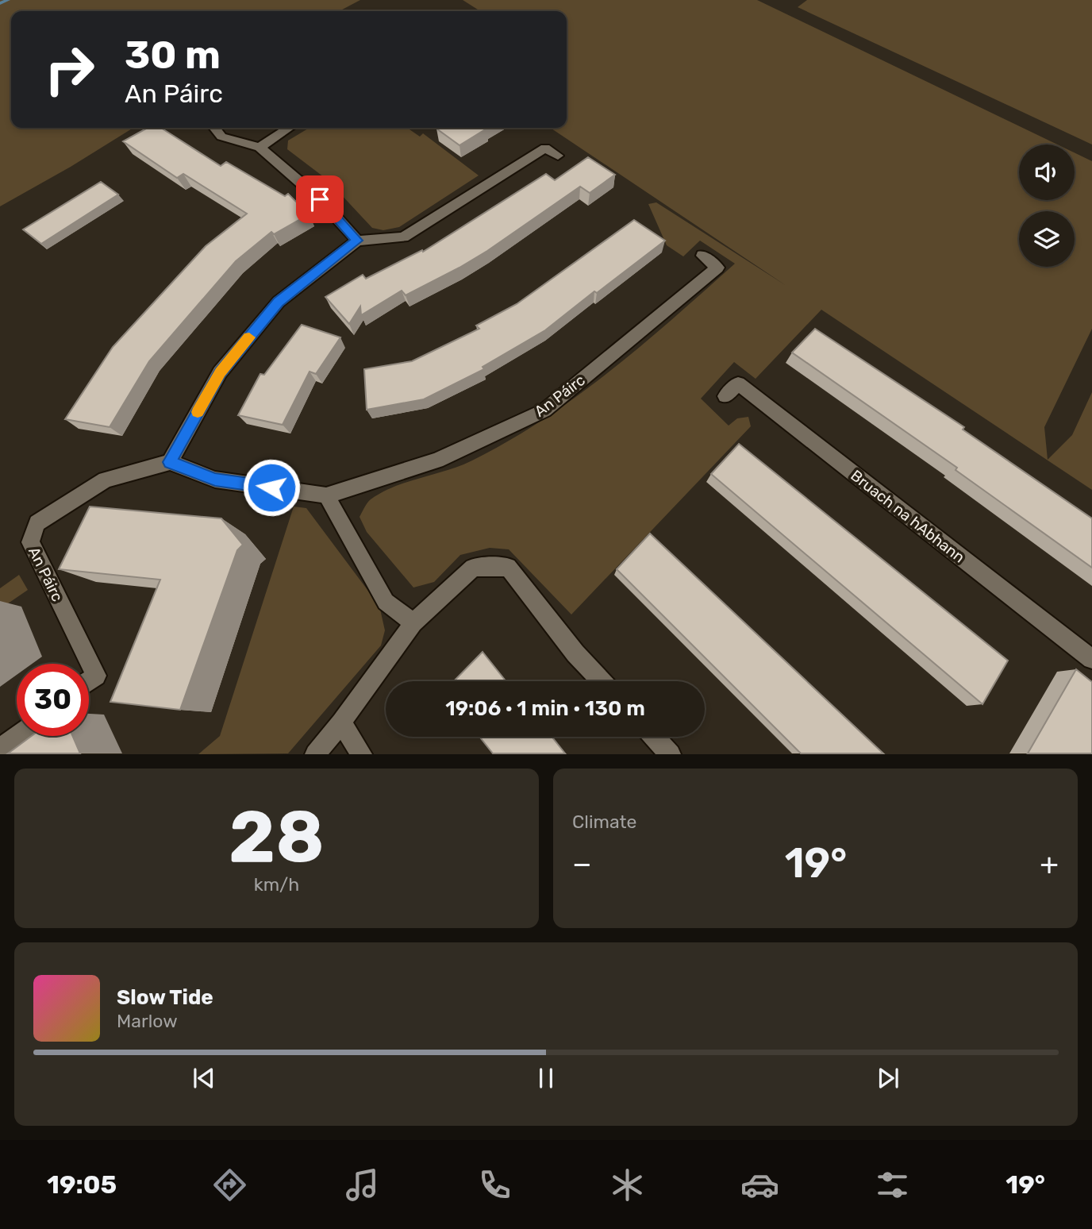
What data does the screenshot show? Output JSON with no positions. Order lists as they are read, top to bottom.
{
  "streets": {
    "street": ["An Páirc", "Bruach na hAbhann"]
  },
  "page": {
    "turn": ["30 m", "An Páirc"],
    "limit": "30",
    "trip": "19:06 · 1 min · 130 m",
    "tile": [
      ["28", "km/h"],
      "Climate"
    ],
    "heat": ["−", "19°", "+"],
    "song": ["Slow Tide", "Marlow"],
    "tabs": ["19:05", "19°"]
  }
}
